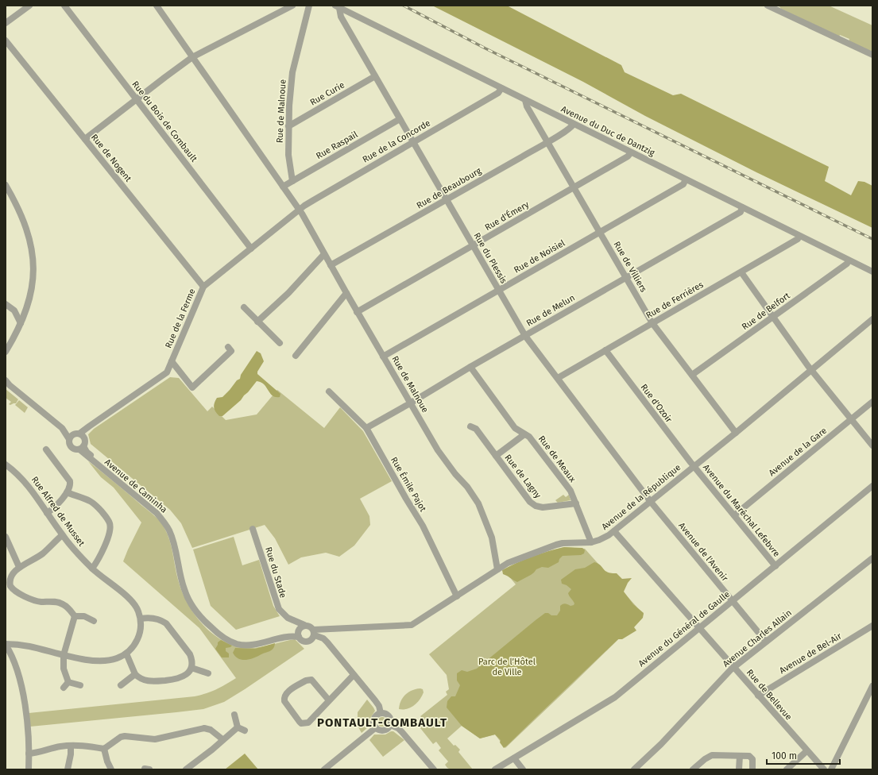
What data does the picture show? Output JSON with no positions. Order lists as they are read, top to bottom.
{
  "streets": {
    "street": [
      "Rue Curie",
      "Rue de Malnoue",
      "Rue du Bois de Combault",
      "Avenue du Duc de Dantzig",
      "Rue de la Concorde",
      "Rue Raspail",
      "Rue de Nogent",
      "Rue de Beaubourg",
      "Rue d'Émery",
      "Rue de Noisiel",
      "Rue du Plessis",
      "Rue de Villiers",
      "Rue de Ferrières",
      "Rue de Melun",
      "Rue de Belfort",
      "Rue de la Ferme",
      "Rue d'Ozoir",
      "Avenue de la Gare",
      "Rue de Meaux",
      "Rue de Lagny",
      "Rue Émile Pajot",
      "Avenue de Caminha",
      "Avenue de la République",
      "Avenue du Maréchal Lefebvre",
      "Rue Alfred de Musset",
      "Avenue de l'Avenir",
      "Rue du Stade",
      "Avenue du Général de Gaulle",
      "Avenue Charles Allain",
      "Avenue de Bel-Air",
      "Rue de Bellevue"
    ]
  },
  "crossings": [
    ["Rue Curie", "Rue de Malnoue"],
    ["Rue Curie", "Rue du Plessis"],
    ["Rue de Malnoue", "Rue de la Concorde"],
    ["Rue de Malnoue", "Rue Raspail"],
    ["Rue de Malnoue", "Rue de Beaubourg"],
    ["Rue de Malnoue", "Rue d'Émery"],
    ["Rue de Malnoue", "Rue de Noisiel"],
    ["Rue de Malnoue", "Rue de Melun"],
    ["Rue de Malnoue", "Rue de la Ferme"],
    ["Rue de Malnoue", "Avenue de la République"],
    ["Rue du Bois de Combault", "Rue de la Ferme"],
    ["Avenue du Duc de Dantzig", "Rue de la Concorde"],
    ["Avenue du Duc de Dantzig", "Rue de Beaubourg"],
    ["Avenue du Duc de Dantzig", "Rue d'Émery"],
    ["Avenue du Duc de Dantzig", "Rue de Noisiel"],
    ["Avenue du Duc de Dantzig", "Rue du Plessis"],
    ["Avenue du Duc de Dantzig", "Rue de Villiers"],
    ["Avenue du Duc de Dantzig", "Rue de Ferrières"],
    ["Avenue du Duc de Dantzig", "Rue de Melun"],
    ["Avenue du Duc de Dantzig", "Rue de Belfort"],
    ["Rue de la Concorde", "Rue du Plessis"],
    ["Rue de la Concorde", "Rue de la Ferme"],
    ["Rue Raspail", "Rue du Plessis"],
    ["Rue de Nogent", "Rue de la Ferme"],
    ["Rue de Beaubourg", "Rue du Plessis"],
    ["Rue de Beaubourg", "Rue de Villiers"],
    ["Rue d'Émery", "Rue du Plessis"],
    ["Rue d'Émery", "Rue de Villiers"],
    ["Rue de Noisiel", "Rue du Plessis"],
    ["Rue de Noisiel", "Rue de Villiers"],
    ["Rue du Plessis", "Rue de Ferrières"],
    ["Rue du Plessis", "Rue de Melun"],
    ["Rue du Plessis", "Avenue de la République"],
    ["Rue du Plessis", "Avenue de l'Avenir"],
    ["Rue de Villiers", "Rue de Ferrières"],
    ["Rue de Villiers", "Rue de Melun"],
    ["Rue de Villiers", "Rue de Belfort"],
    ["Rue de Villiers", "Avenue de la République"],
    ["Rue de Ferrières", "Rue d'Ozoir"],
    ["Rue de Melun", "Rue de Meaux"],
    ["Rue de Melun", "Rue Émile Pajot"],
    ["Rue d'Ozoir", "Avenue de la République"],
    ["Rue d'Ozoir", "Avenue du Maréchal Lefebvre"],
    ["Avenue de la Gare", "Avenue du Maréchal Lefebvre"],
    ["Rue de Meaux", "Rue de Lagny"],
    ["Rue de Meaux", "Avenue de la République"],
    ["Rue Émile Pajot", "Avenue de la République"],
    ["Avenue de Caminha", "Avenue de la République"],
    ["Avenue de Caminha", "Rue du Stade"],
    ["Avenue de la République", "Avenue du Maréchal Lefebvre"],
    ["Avenue de la République", "Avenue de l'Avenir"],
    ["Avenue de la République", "Rue du Stade"],
    ["Avenue de la République", "Rue de Bellevue"],
    ["Avenue du Maréchal Lefebvre", "Avenue du Général de Gaulle"],
    ["Avenue de l'Avenir", "Avenue du Général de Gaulle"],
    ["Avenue de l'Avenir", "Avenue Charles Allain"],
    ["Avenue du Général de Gaulle", "Rue de Bellevue"],
    ["Avenue Charles Allain", "Rue de Bellevue"],
    ["Avenue de Bel-Air", "Rue de Bellevue"]
  ],
  "districts": ["PONTAULT-COMBAULT"],
  "parks": ["Parc de l’Hôtel de Ville"],
  "scale_bar": "100 m"
}
